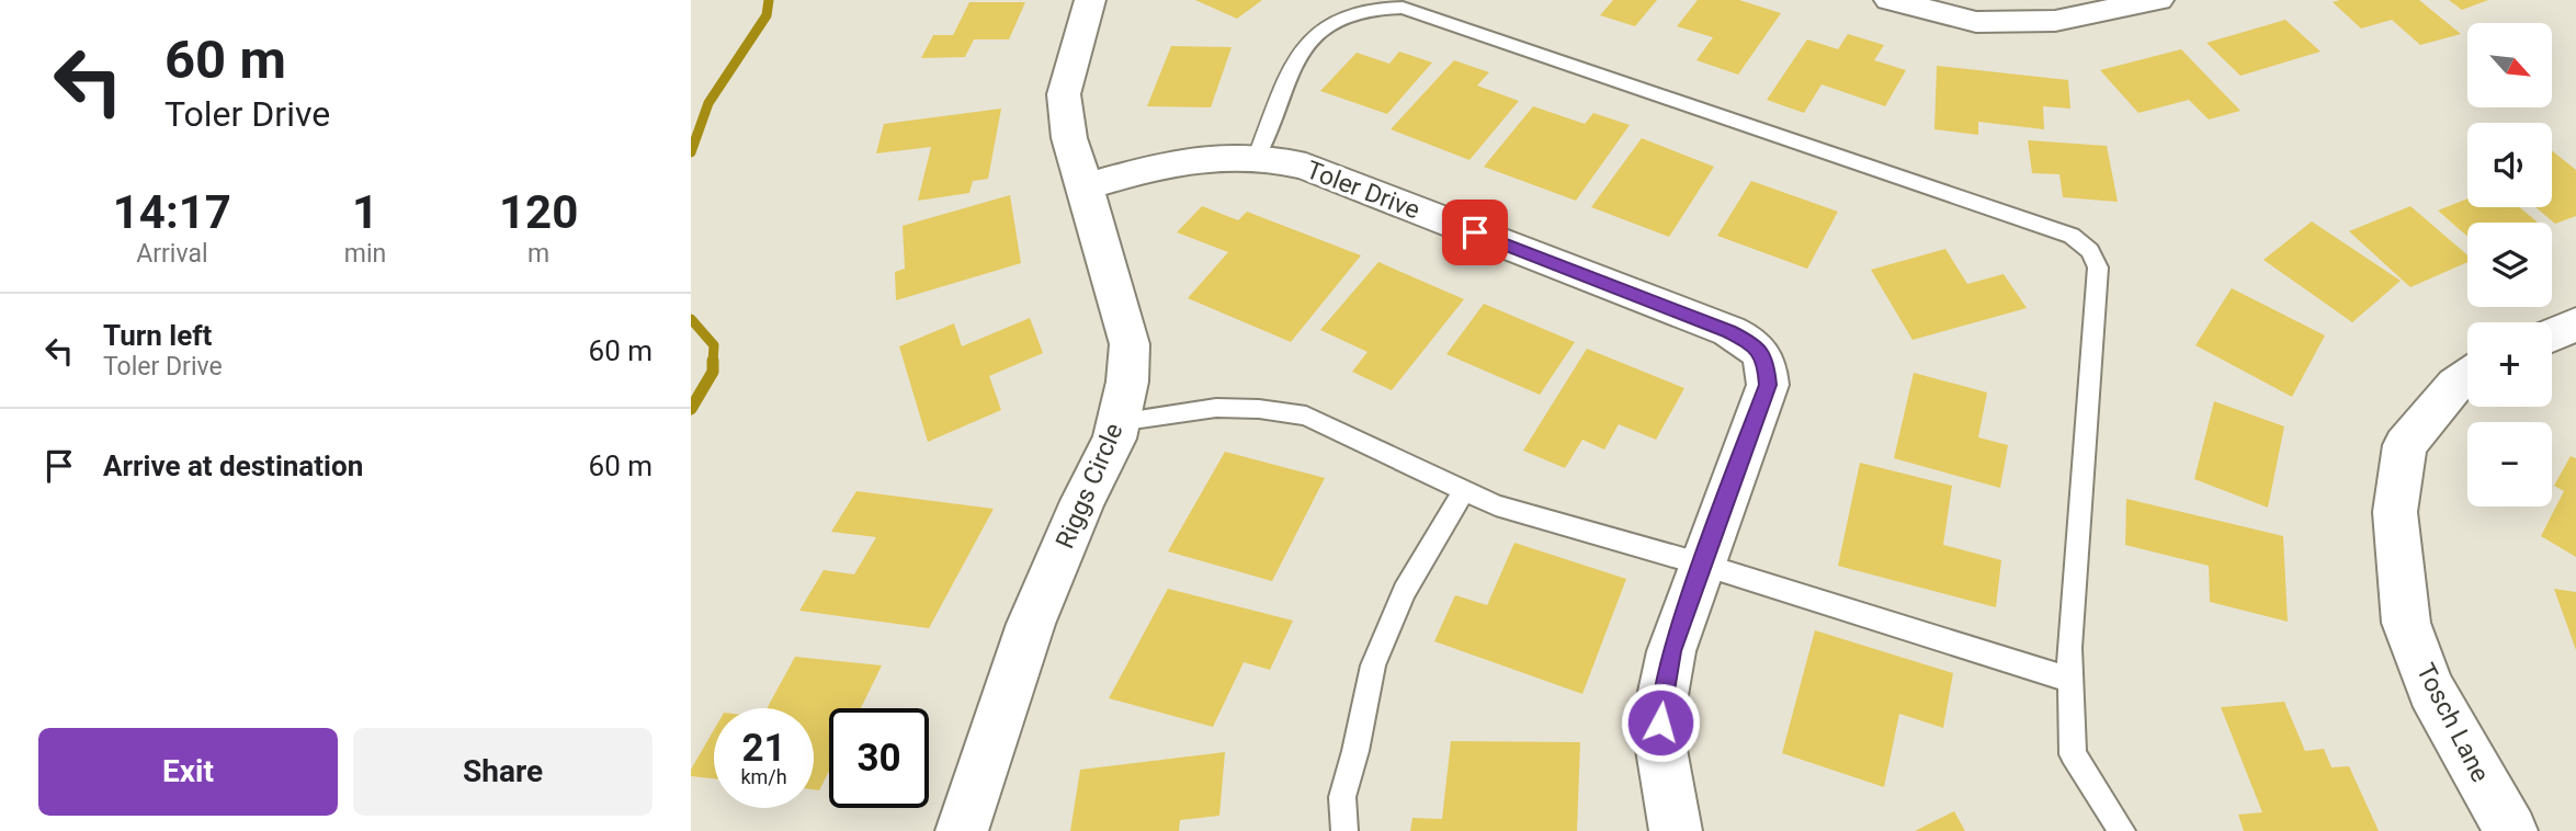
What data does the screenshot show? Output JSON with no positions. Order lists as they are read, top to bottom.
{
  "streets": {
    "street": ["Toler Drive", "Riggs Circle", "Tosch Lane"]
  },
  "crossings": [
    ["Toler Drive", "Riggs Circle"]
  ],
  "north": "bottom right",
  "page": {
    "turn": ["60 m", "Toler Drive"],
    "map_buttons": ["+", "−"],
    "eta": [
      "14:17",
      "Arrival",
      "1",
      "min",
      "120",
      "m"
    ],
    "list": [
      {
        "name": "Turn left",
        "note": "Toler Drive",
        "value": "60 m"
      },
      {
        "name": "Arrive at destination",
        "value": "60 m"
      }
    ],
    "speed": "21 km/h",
    "limit": "30",
    "buttons": ["Exit", "Share"]
  }
}
